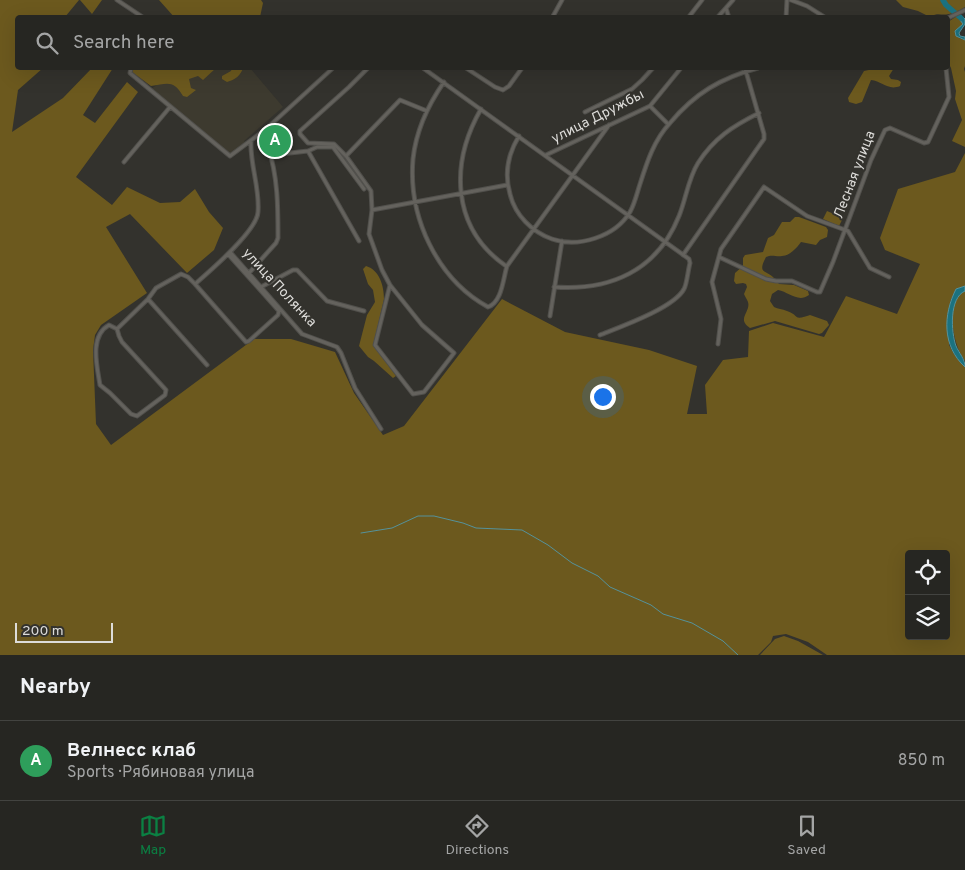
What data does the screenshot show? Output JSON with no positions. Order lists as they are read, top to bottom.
{
  "streets": {
    "street": ["улица Дружбы", "Лесная улица", "улица Полянка"]
  },
  "scale_bar": "200 m",
  "page": {
    "search": "Search here",
    "pins": "A",
    "scale": "200 m",
    "heading": "Nearby",
    "list": [
      {
        "mark": "A",
        "name": "Велнесс клаб",
        "note": "Sports · Рябиновая улица",
        "value": "850 m"
      }
    ],
    "nav": ["Map", "Directions", "Saved"]
  }
}
